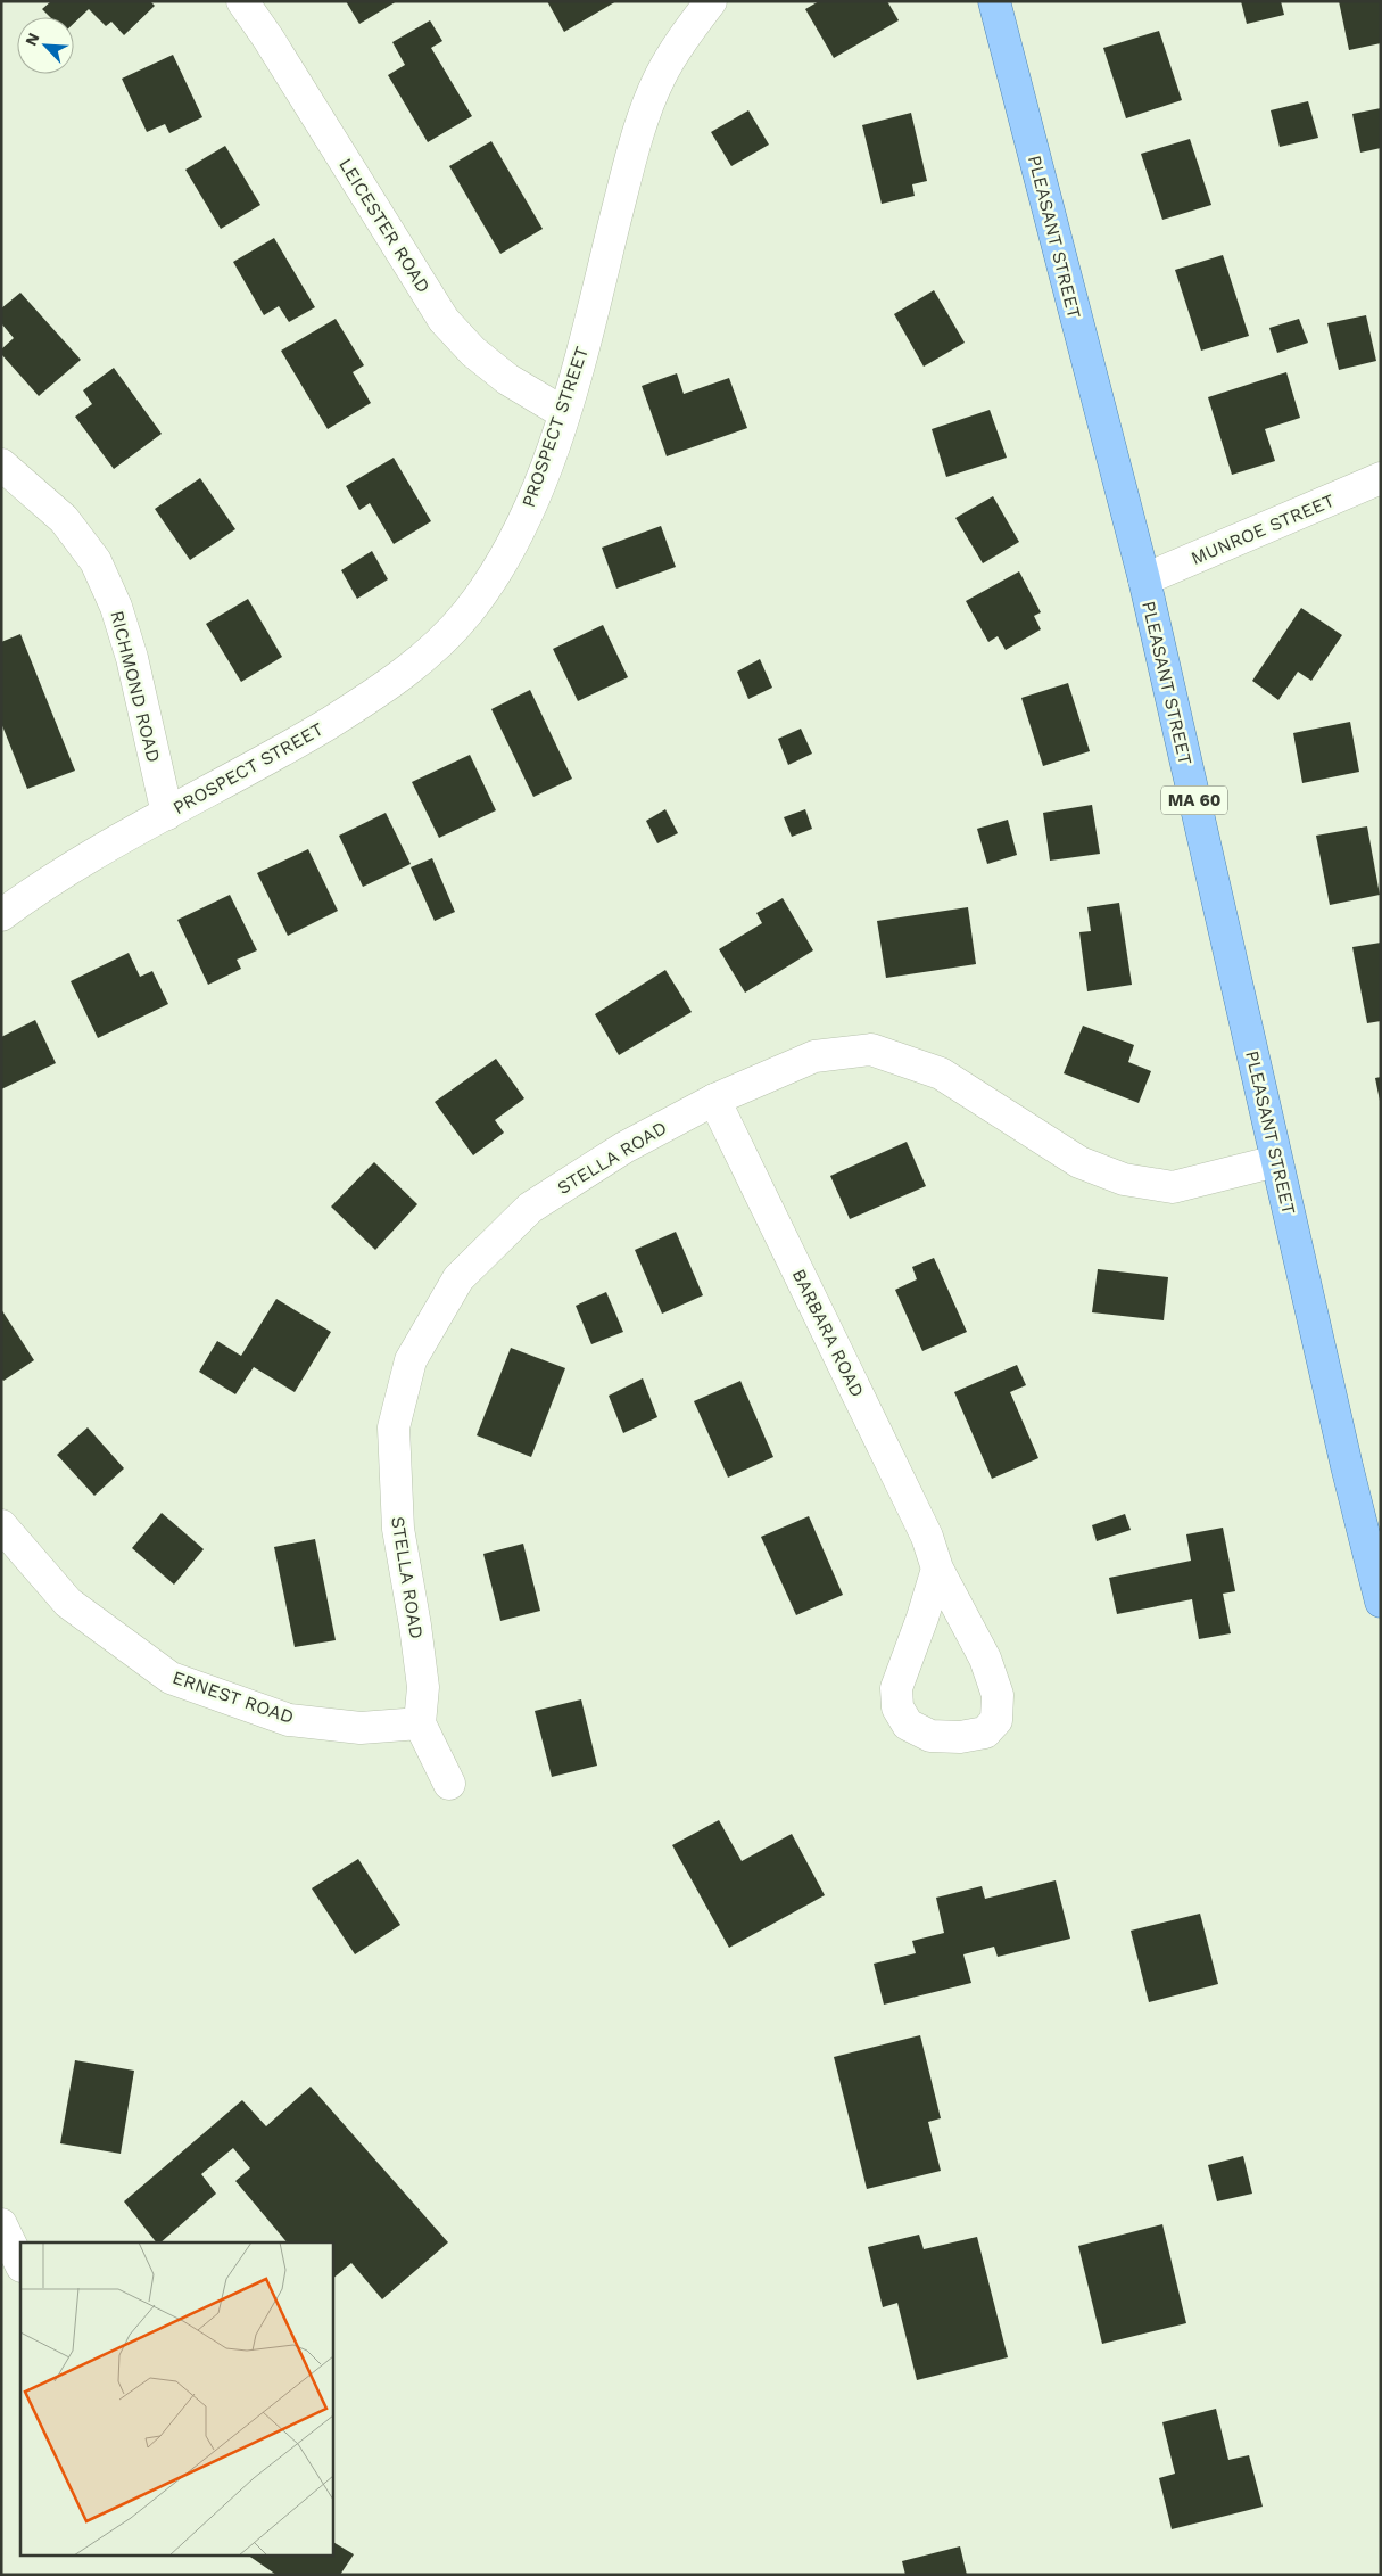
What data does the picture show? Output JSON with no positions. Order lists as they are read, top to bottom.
{
  "streets": {
    "main road": ["PLEASANT STREET", "MA 60"],
    "street": [
      "LEICESTER ROAD",
      "PROSPECT STREET",
      "MUNROE STREET",
      "RICHMOND ROAD",
      "STELLA ROAD",
      "BARBARA ROAD",
      "ERNEST ROAD"
    ]
  },
  "crossings": [
    ["LEICESTER ROAD", "PROSPECT STREET"],
    ["PLEASANT STREET", "MUNROE STREET"],
    ["PLEASANT STREET", "STELLA ROAD"],
    ["PROSPECT STREET", "RICHMOND ROAD"],
    ["STELLA ROAD", "BARBARA ROAD"],
    ["STELLA ROAD", "ERNEST ROAD"]
  ],
  "north": "top left"
}
